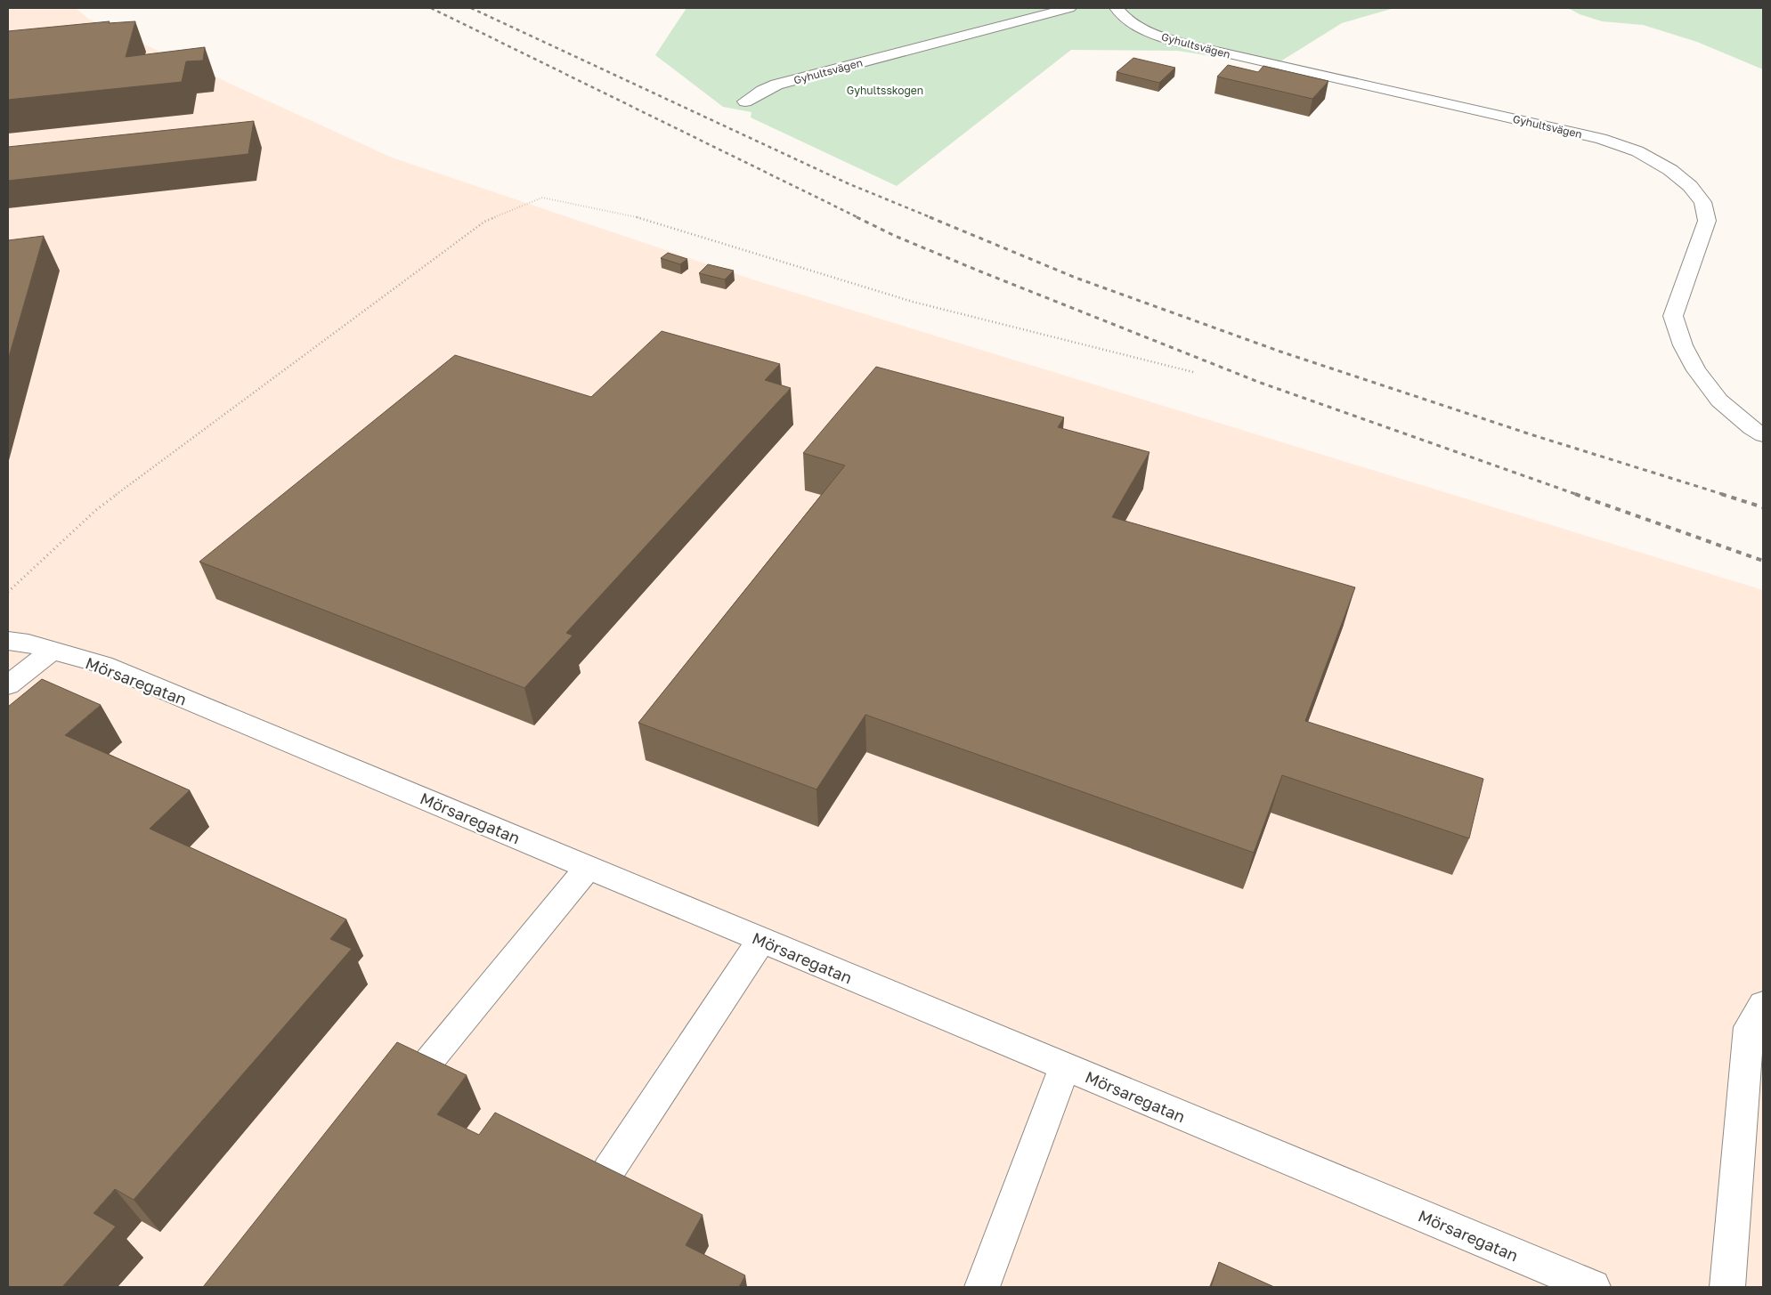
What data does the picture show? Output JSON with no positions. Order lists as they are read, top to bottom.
{
  "streets": {
    "street": ["Gyhultsvägen", "Mörsaregatan"]
  },
  "parks": ["Gyhultsskogen"]
}
